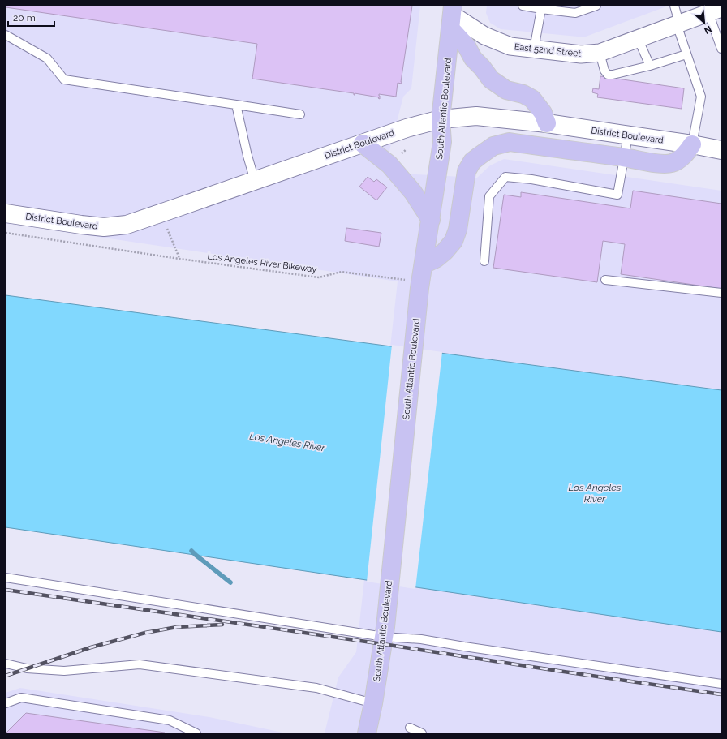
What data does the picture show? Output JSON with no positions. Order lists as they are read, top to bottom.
{
  "streets": {
    "main road": ["South Atlantic Boulevard"],
    "street": ["East 52nd Street", "District Boulevard"],
    "path": ["Los Angeles River Bikeway"]
  },
  "crossings": [
    ["East 52nd Street", "South Atlantic Boulevard"],
    ["South Atlantic Boulevard", "District Boulevard"],
    ["South Atlantic Boulevard", "Los Angeles River Bikeway"]
  ],
  "water": ["Los Angeles River"],
  "scale_bar": "20 m",
  "north": "bottom right"
}
